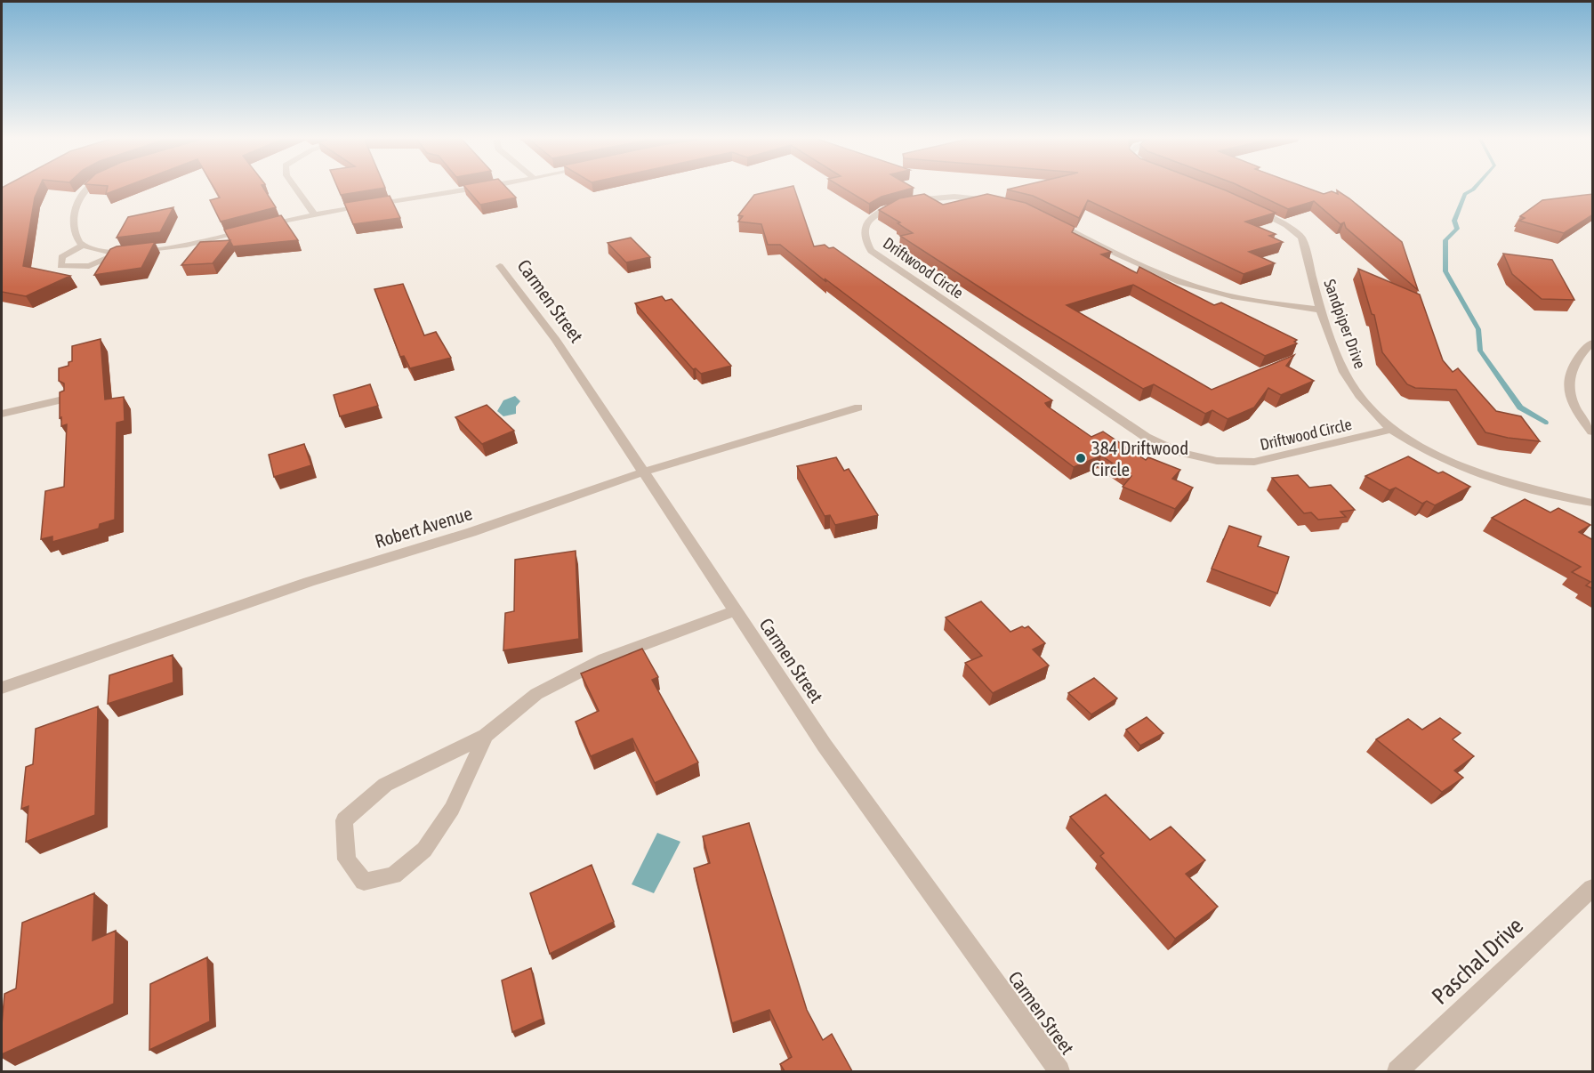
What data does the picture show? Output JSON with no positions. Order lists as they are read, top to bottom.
{
  "streets": {
    "street": [
      "Driftwood Circle",
      "Carmen Street",
      "Sandpiper Drive",
      "Robert Avenue",
      "Paschal Drive"
    ]
  },
  "crossings": [
    ["Driftwood Circle", "Sandpiper Drive"],
    ["Carmen Street", "Robert Avenue"]
  ],
  "places": ["384 Driftwood Circle"]
}
